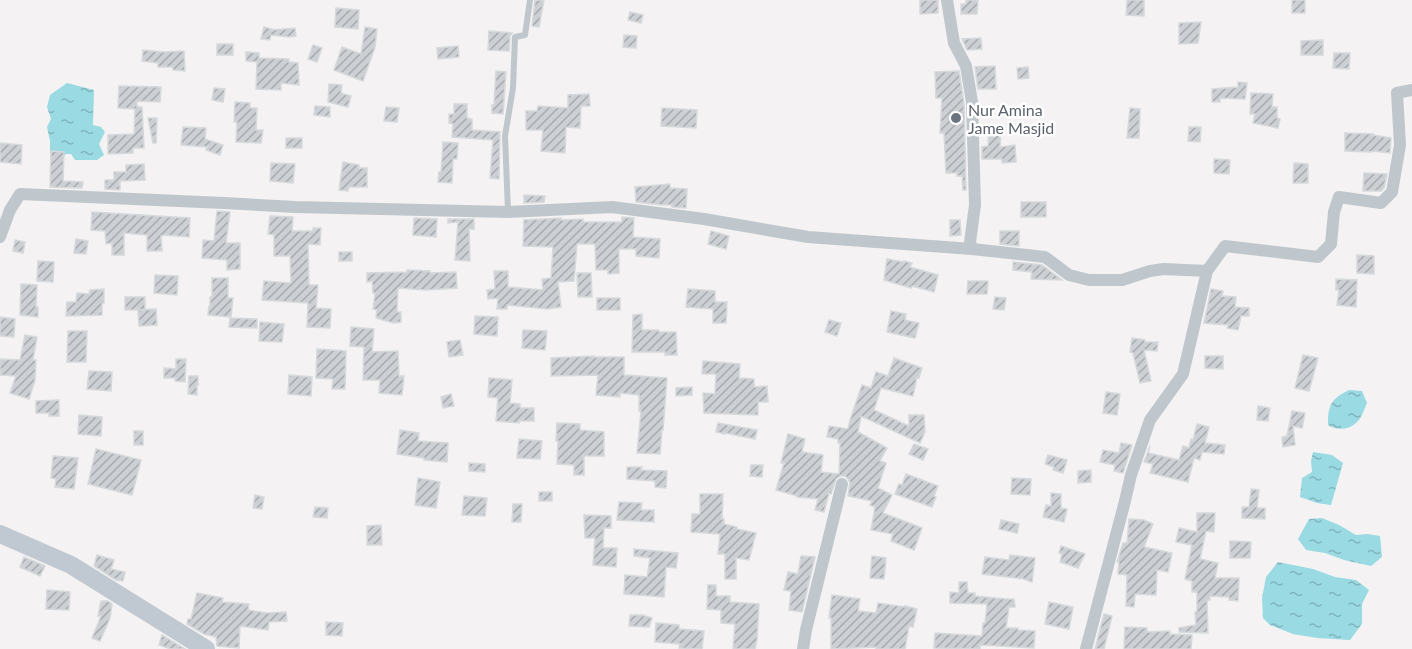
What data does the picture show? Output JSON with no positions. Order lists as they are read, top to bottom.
{
  "places": ["Nur Amina Jame Masjid"]
}
